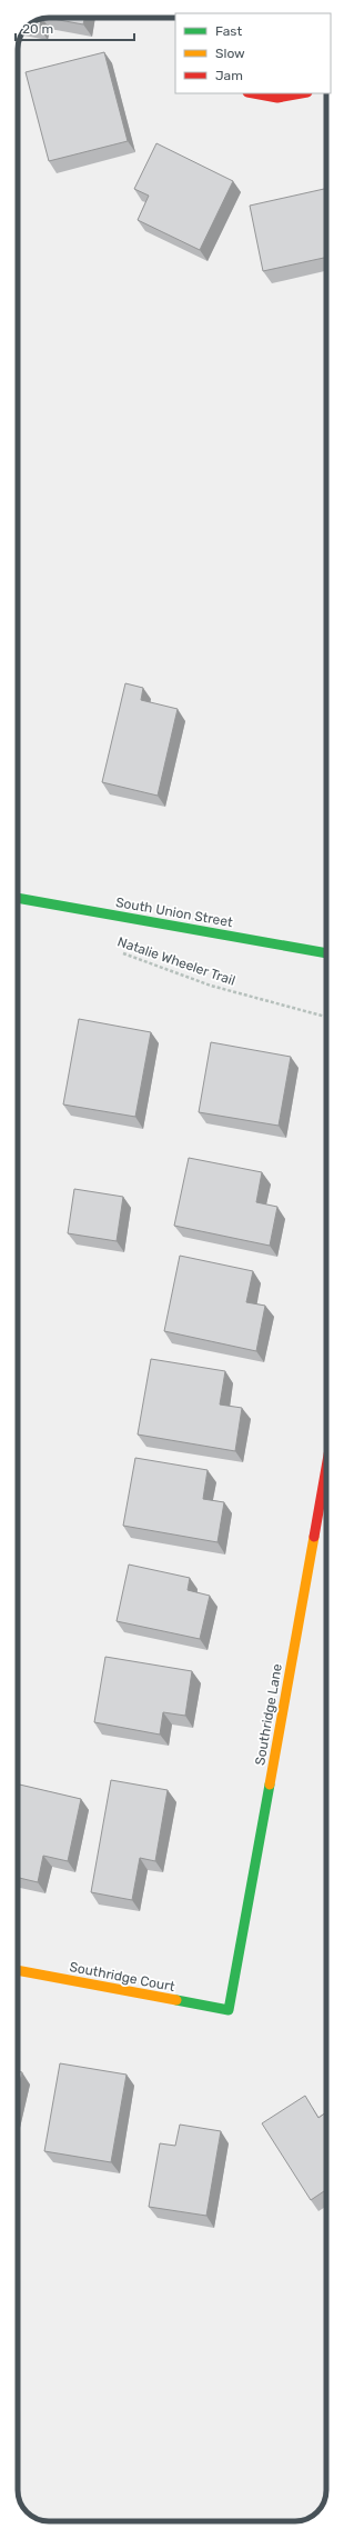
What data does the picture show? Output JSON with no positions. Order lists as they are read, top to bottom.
{
  "streets": {
    "street": ["South Union Street", "Southridge Lane", "Southridge Court"],
    "path": ["Natalie Wheeler Trail"]
  },
  "crossings": [
    ["Southridge Lane", "Southridge Court"]
  ],
  "legend": ["Fast", "Slow", "Jam"],
  "scale_bar": "20 m"
}
